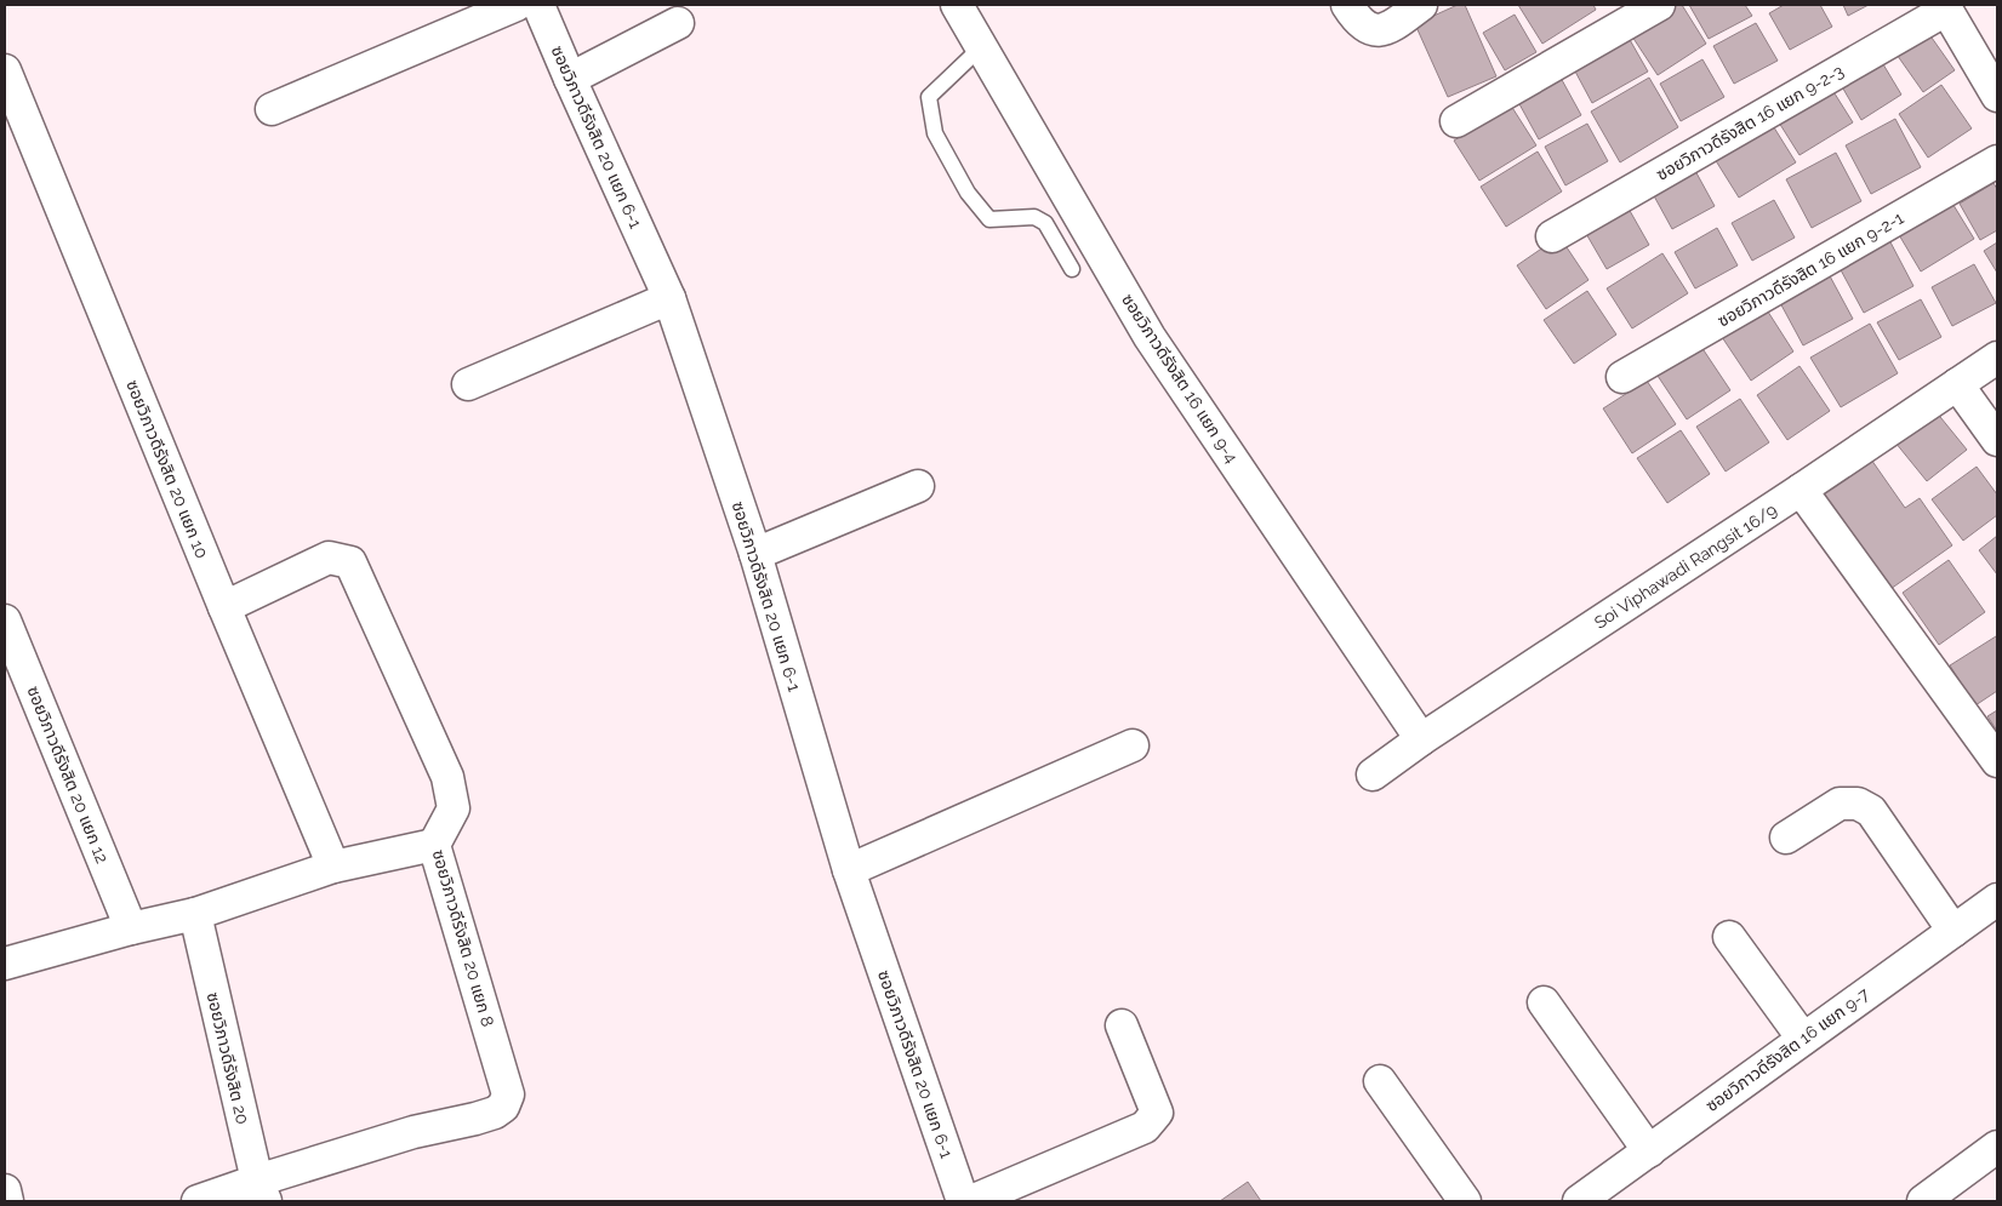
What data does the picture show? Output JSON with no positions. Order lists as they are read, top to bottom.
{
  "streets": {
    "street": [
      "ซอยวิภาวดีรังสิต 16 แยก 9-2-3",
      "ซอยวิภาวดีรังสิต 20 แยก 6-1",
      "ซอยวิภาวดีรังสิต 16 แยก 9-2-1",
      "ซอยวิภาวดีรังสิต 16 แยก 9-4",
      "ซอยวิภาวดีรังสิต 20 แยก 10",
      "Soi Viphawadi Rangsit 16/9",
      "ซอยวิภาวดีรังสิต 20 แยก 12",
      "ซอยวิภาวดีรังสิต 20 แยก 8",
      "ซอยวิภาวดีรังสิต 16 แยก 9-7",
      "ซอยวิภาวดีรังสิต 20"
    ]
  },
  "crossings": [
    ["ซอยวิภาวดีรังสิต 16 แยก 9-4", "Soi Viphawadi Rangsit 16/9"],
    ["ซอยวิภาวดีรังสิต 20 แยก 10", "ซอยวิภาวดีรังสิต 20 แยก 8"],
    ["ซอยวิภาวดีรังสิต 20 แยก 8", "ซอยวิภาวดีรังสิต 20"]
  ]
}
